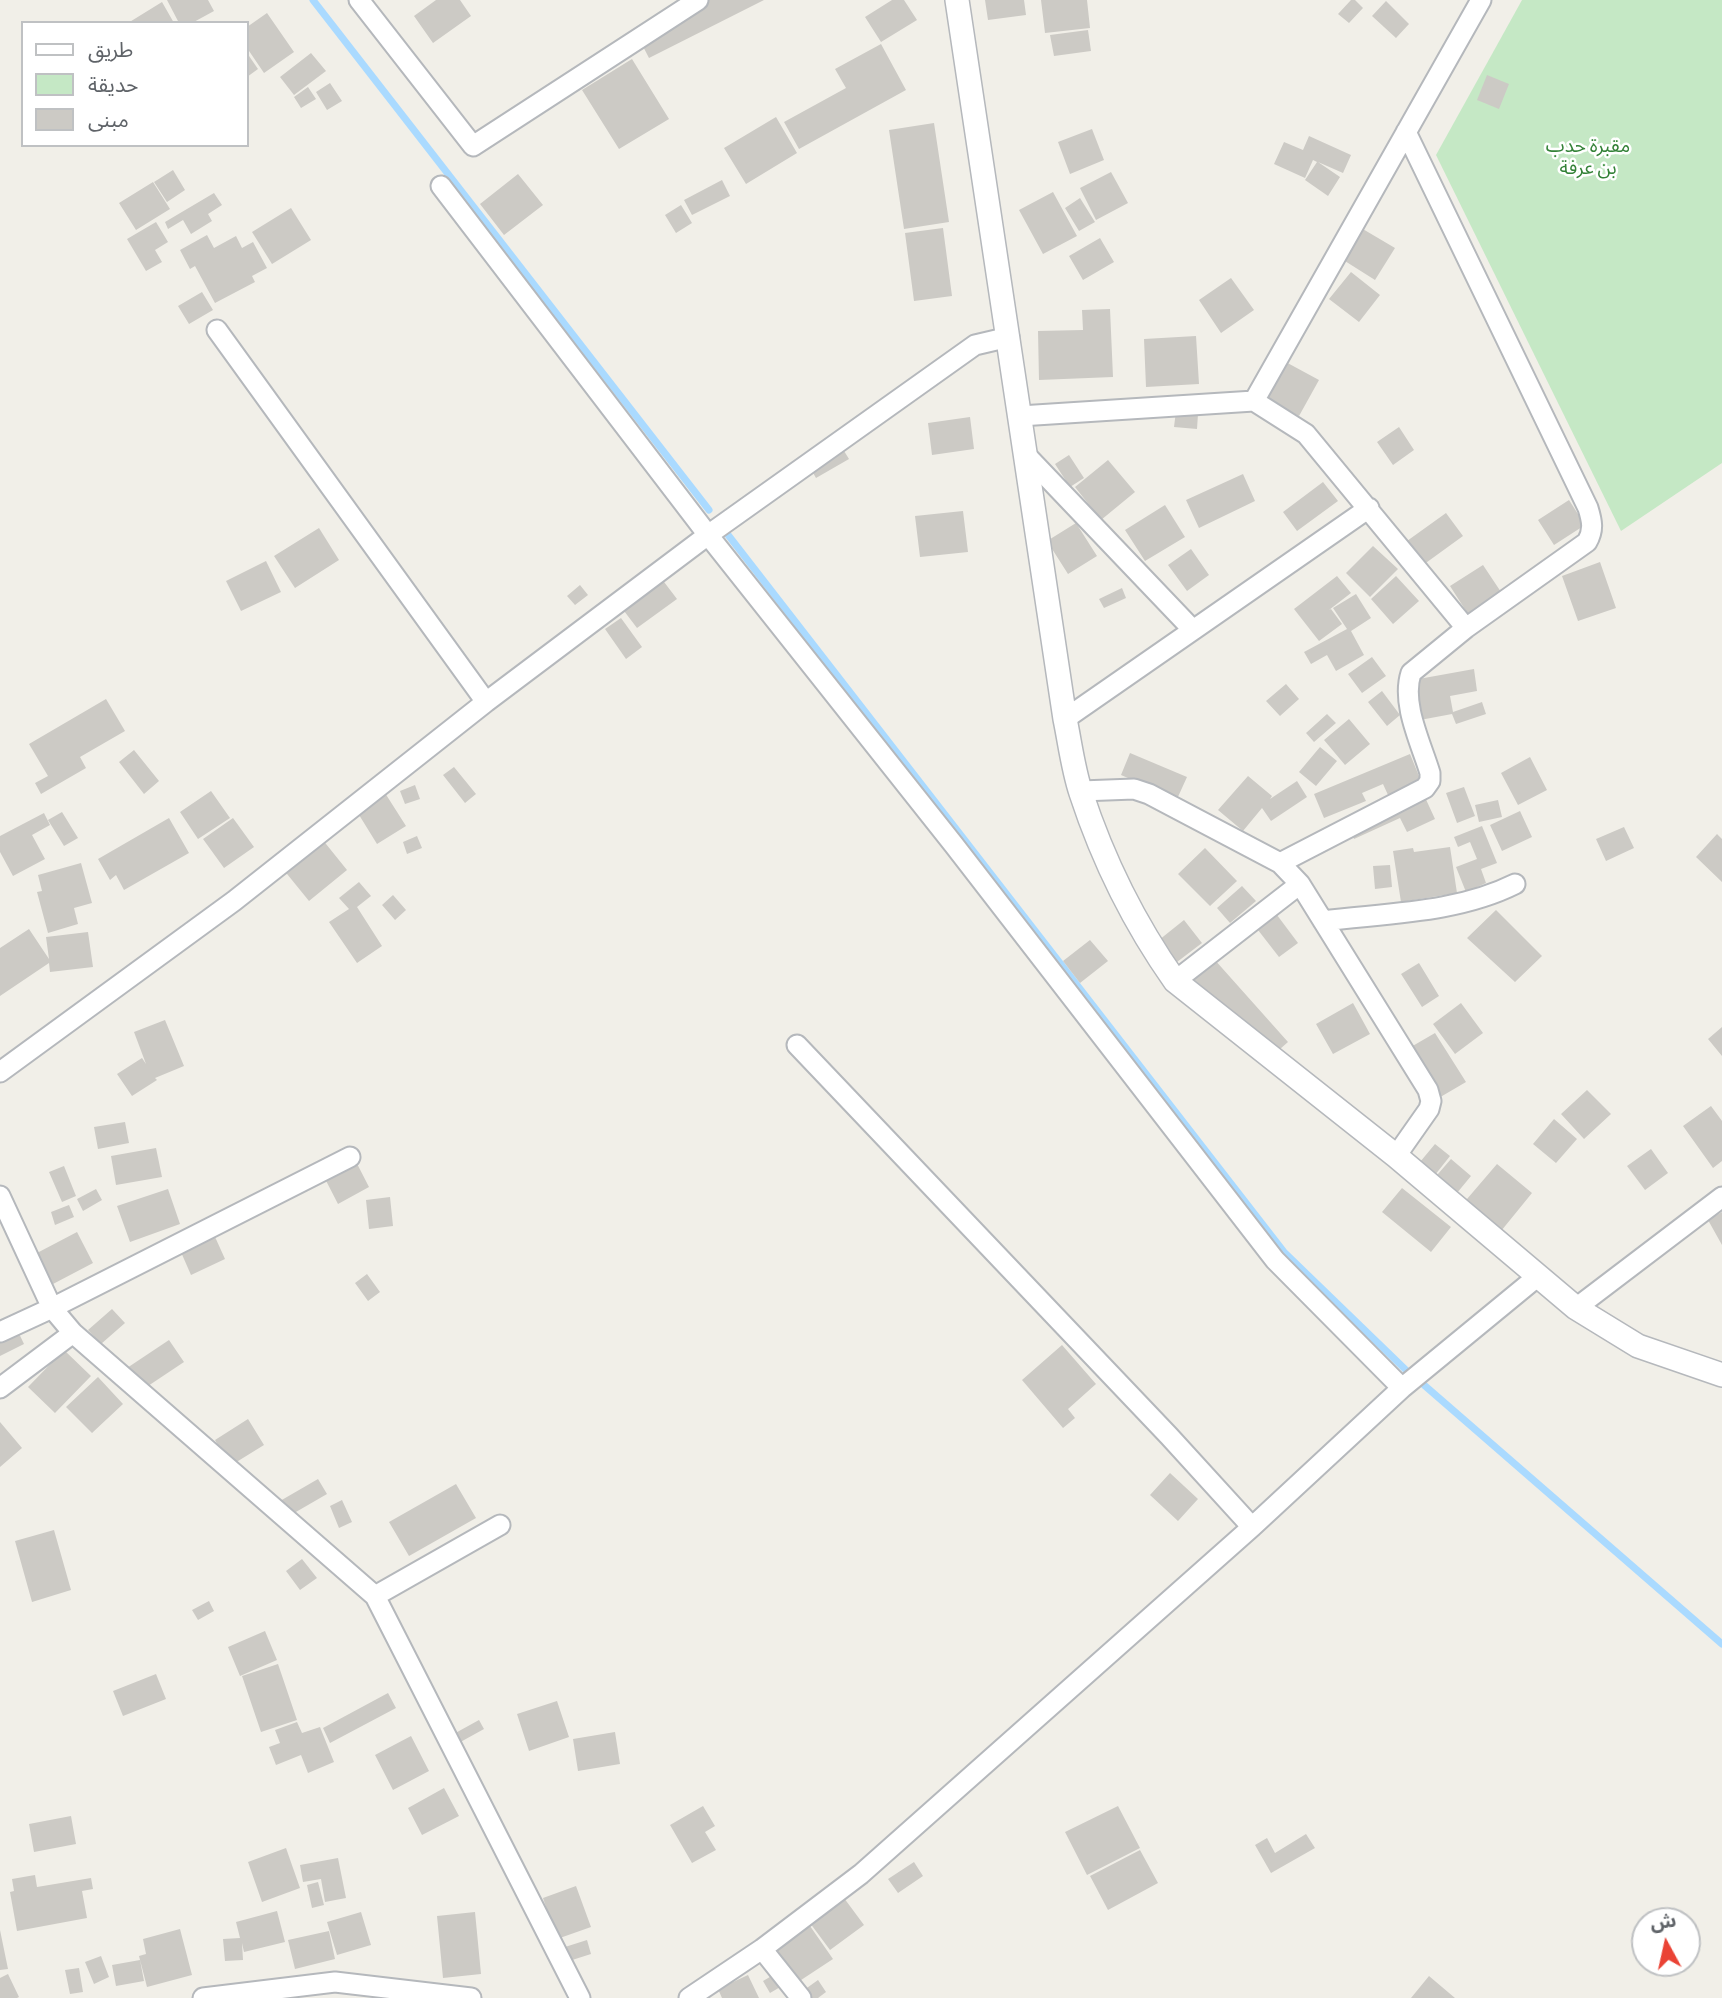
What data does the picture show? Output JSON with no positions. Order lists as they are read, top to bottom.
{
  "parks": ["مقبرة حدب بن عرفة"],
  "legend": ["طريق", "حديقة", "مبنى"],
  "north": "top"
}
